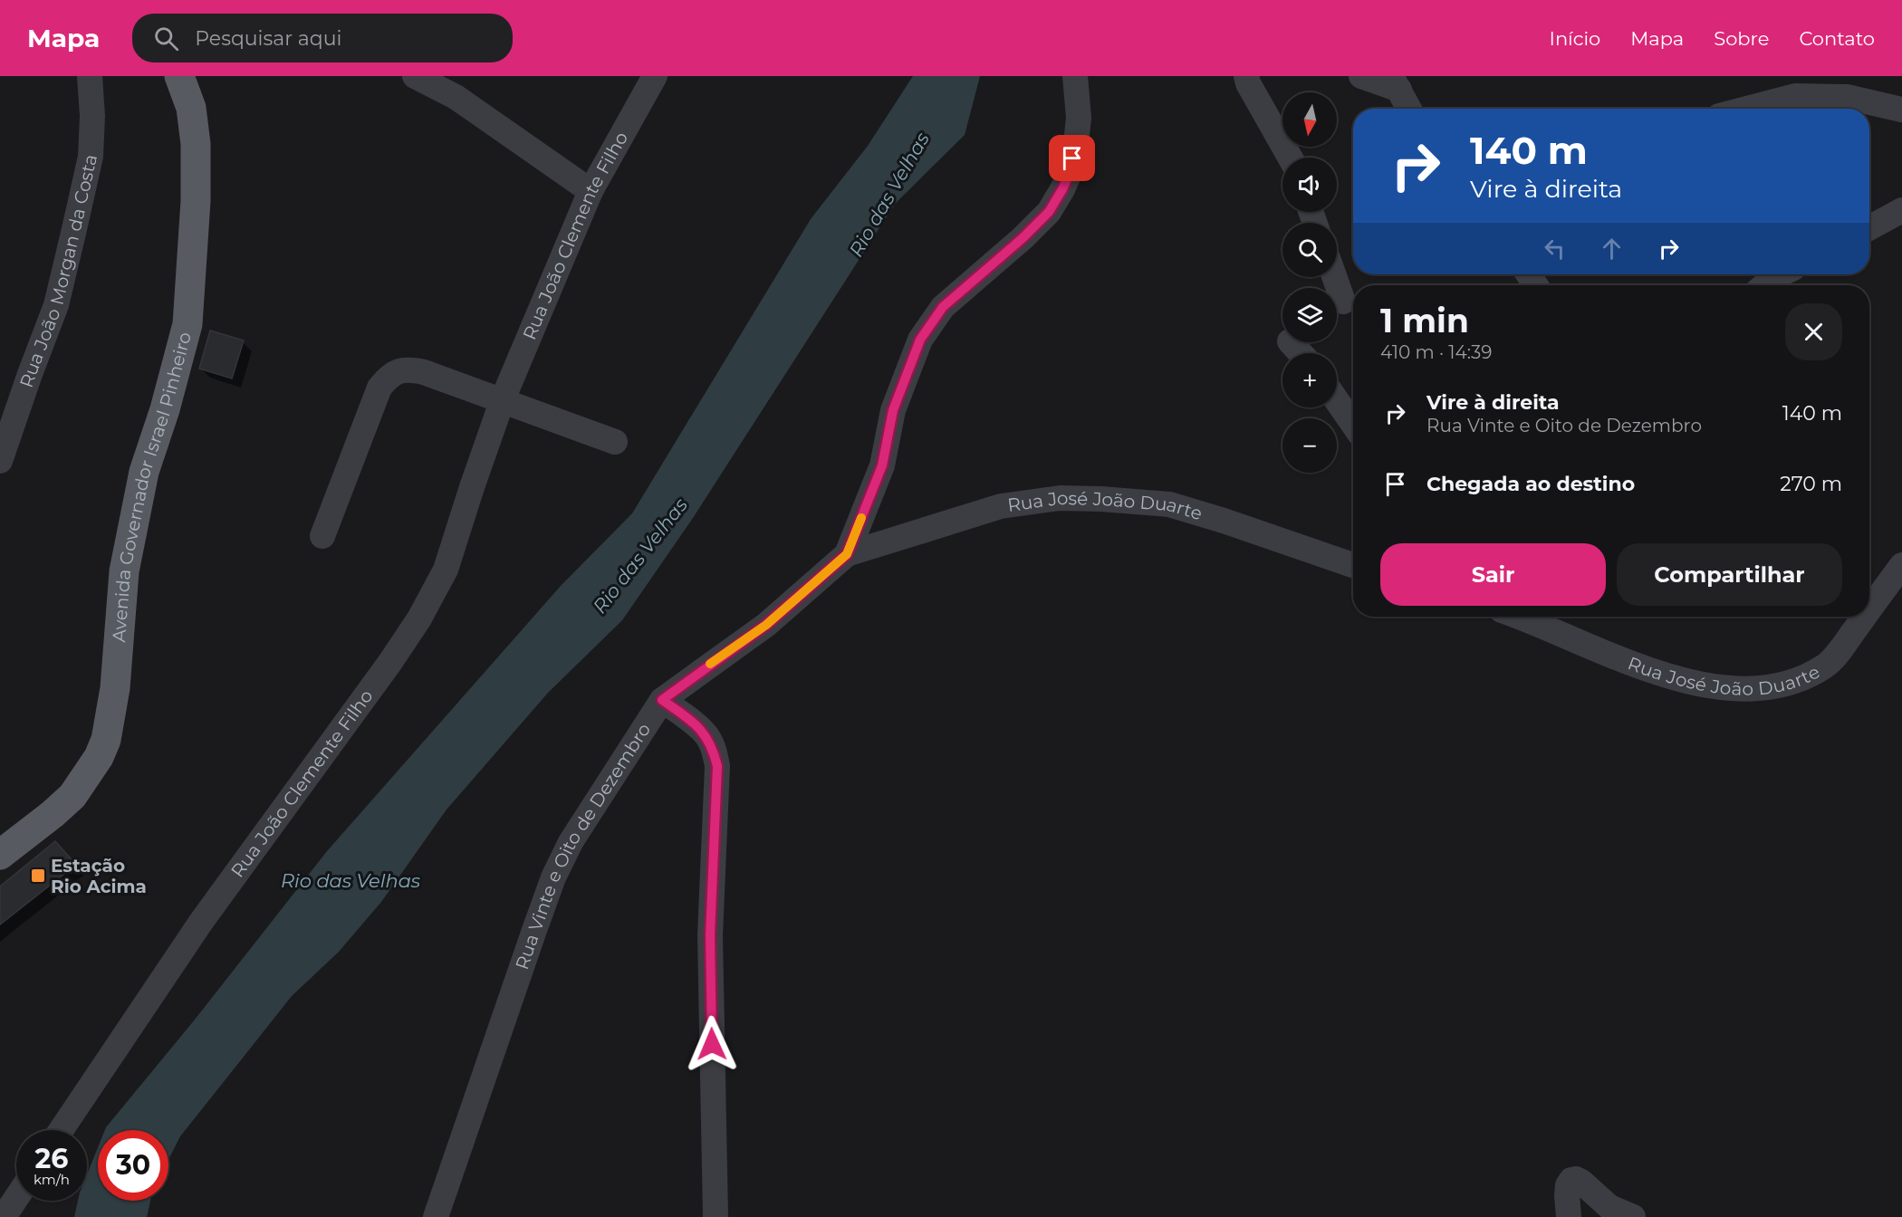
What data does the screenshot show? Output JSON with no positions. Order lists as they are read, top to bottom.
{
  "streets": {
    "main road": ["Avenida Governador Israel Pinheiro"],
    "street": [
      "Rua João Clemente Filho",
      "Rua João Morgan da Costa",
      "Rua José João Duarte",
      "Rua Vinte e Oito de Dezembro"
    ]
  },
  "crossings": [
    ["Rua José João Duarte", "Rua Vinte e Oito de Dezembro"]
  ],
  "water": ["Rio das Velhas"],
  "places": {
    "transit": ["Estação Rio Acima"]
  },
  "north": "bottom",
  "page": {
    "header": "Mapa",
    "search": "Pesquisar aqui",
    "nav": [
      "Início",
      "Mapa",
      "Sobre",
      "Contato"
    ],
    "map_buttons": ["+", "−"],
    "turn": ["140 m", "Vire à direita"],
    "heading": ["1 min", "410 m · 14:39"],
    "list": [
      {
        "name": "Vire à direita",
        "note": "Rua Vinte e Oito de Dezembro",
        "value": "140 m"
      },
      {
        "name": "Chegada ao destino",
        "value": "270 m"
      }
    ],
    "buttons": ["Sair", "Compartilhar"],
    "speed": "26 km/h",
    "limit": "30"
  }
}
